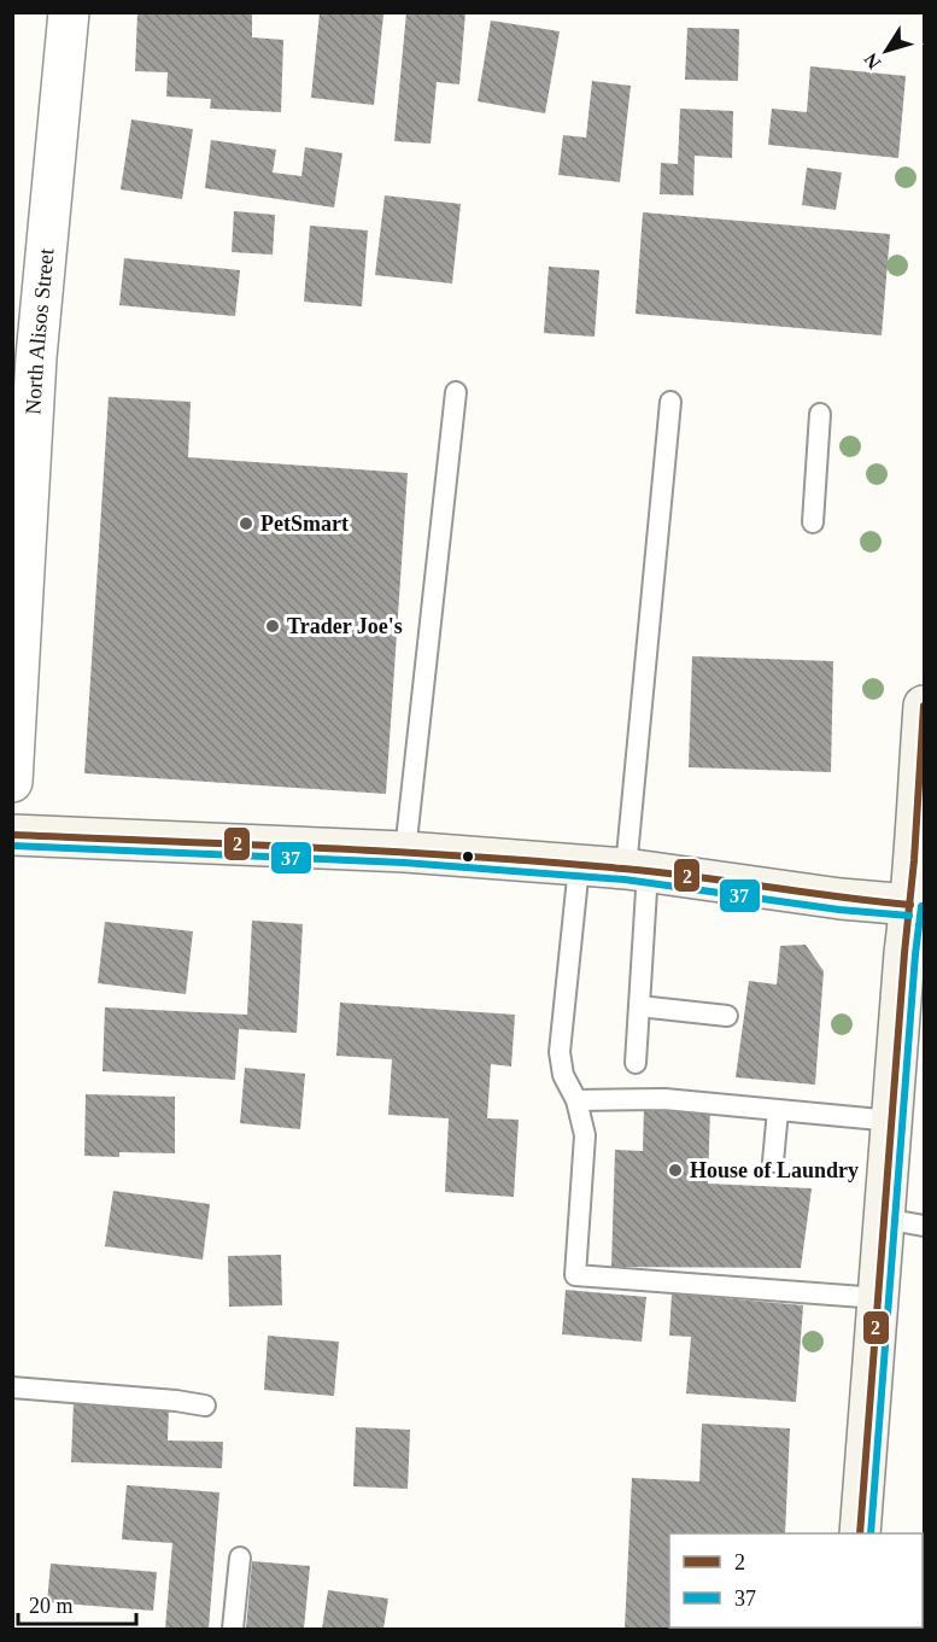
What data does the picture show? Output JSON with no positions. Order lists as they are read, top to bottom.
{
  "streets": {
    "street": ["North Alisos Street"]
  },
  "places": ["PetSmart", "Trader Joe's", "House of Laundry"],
  "lines": ["transit line 2", "transit line 37"],
  "legend": ["2", "37"],
  "scale_bar": "20 m",
  "north": "bottom left"
}
